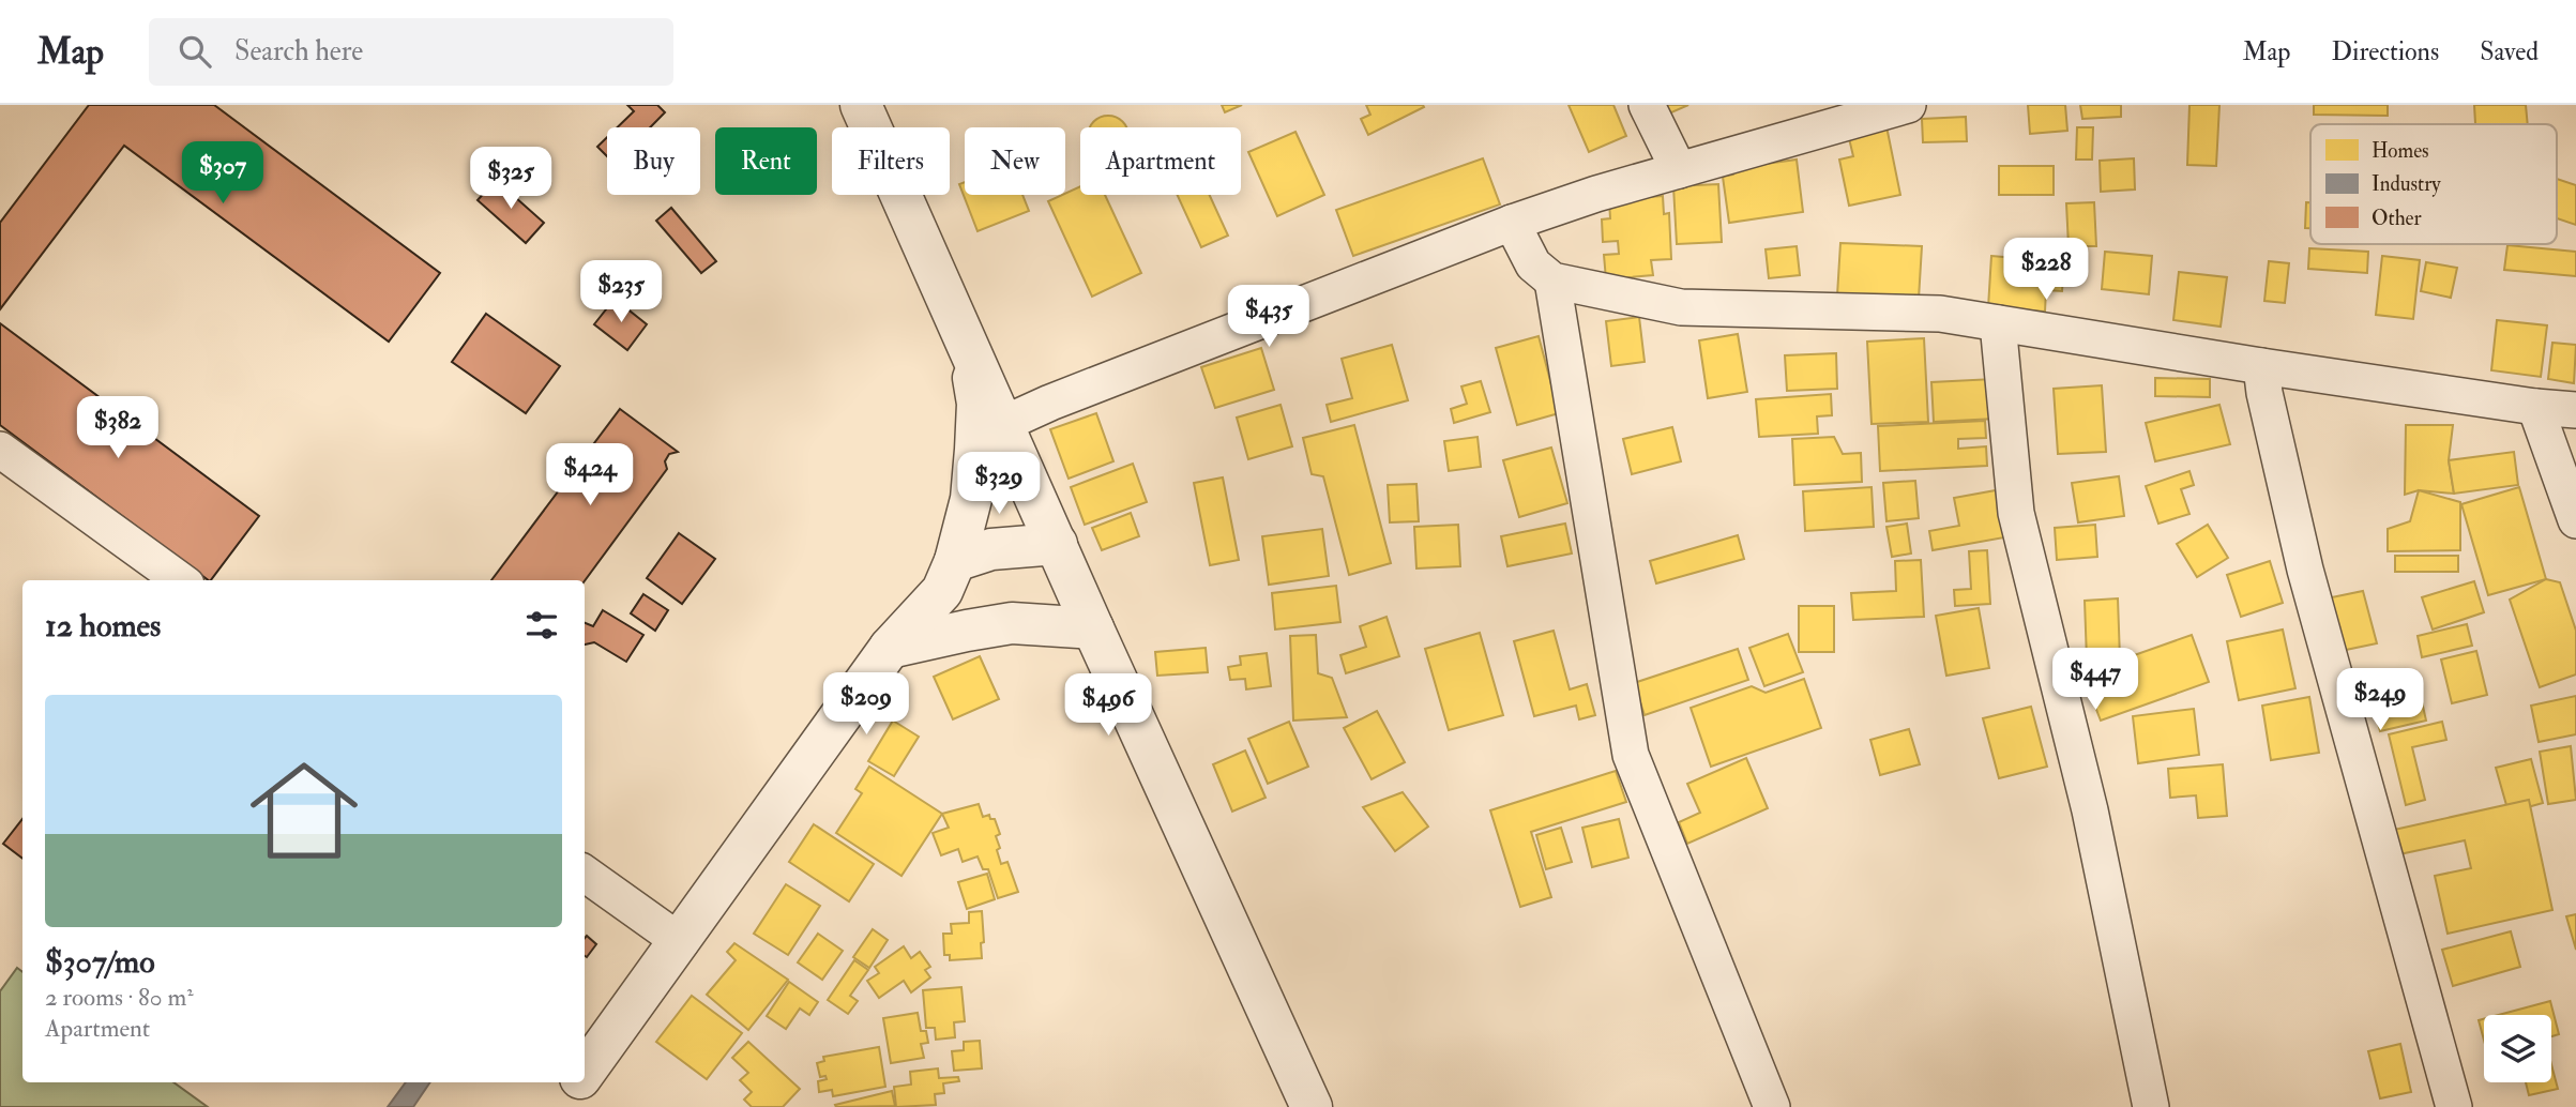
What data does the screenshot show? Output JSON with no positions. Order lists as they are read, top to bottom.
{
  "legend": ["Homes", "Industry", "Other"],
  "page": {
    "header": "Map",
    "search": "Search here",
    "nav": ["Map", "Directions", "Saved"],
    "chip": [
      "Buy",
      "Rent",
      "Filters",
      "New",
      "Apartment"
    ],
    "price": [
      "$307",
      "$325",
      "$228",
      "$235",
      "$435",
      "$382",
      "$424",
      "$329",
      "$447",
      "$249",
      "$209",
      "$496"
    ],
    "heading": "12 homes",
    "list": [
      {
        "name": "$307/mo",
        "note": "2 rooms · 80 m² · Apartment"
      }
    ]
  }
}
